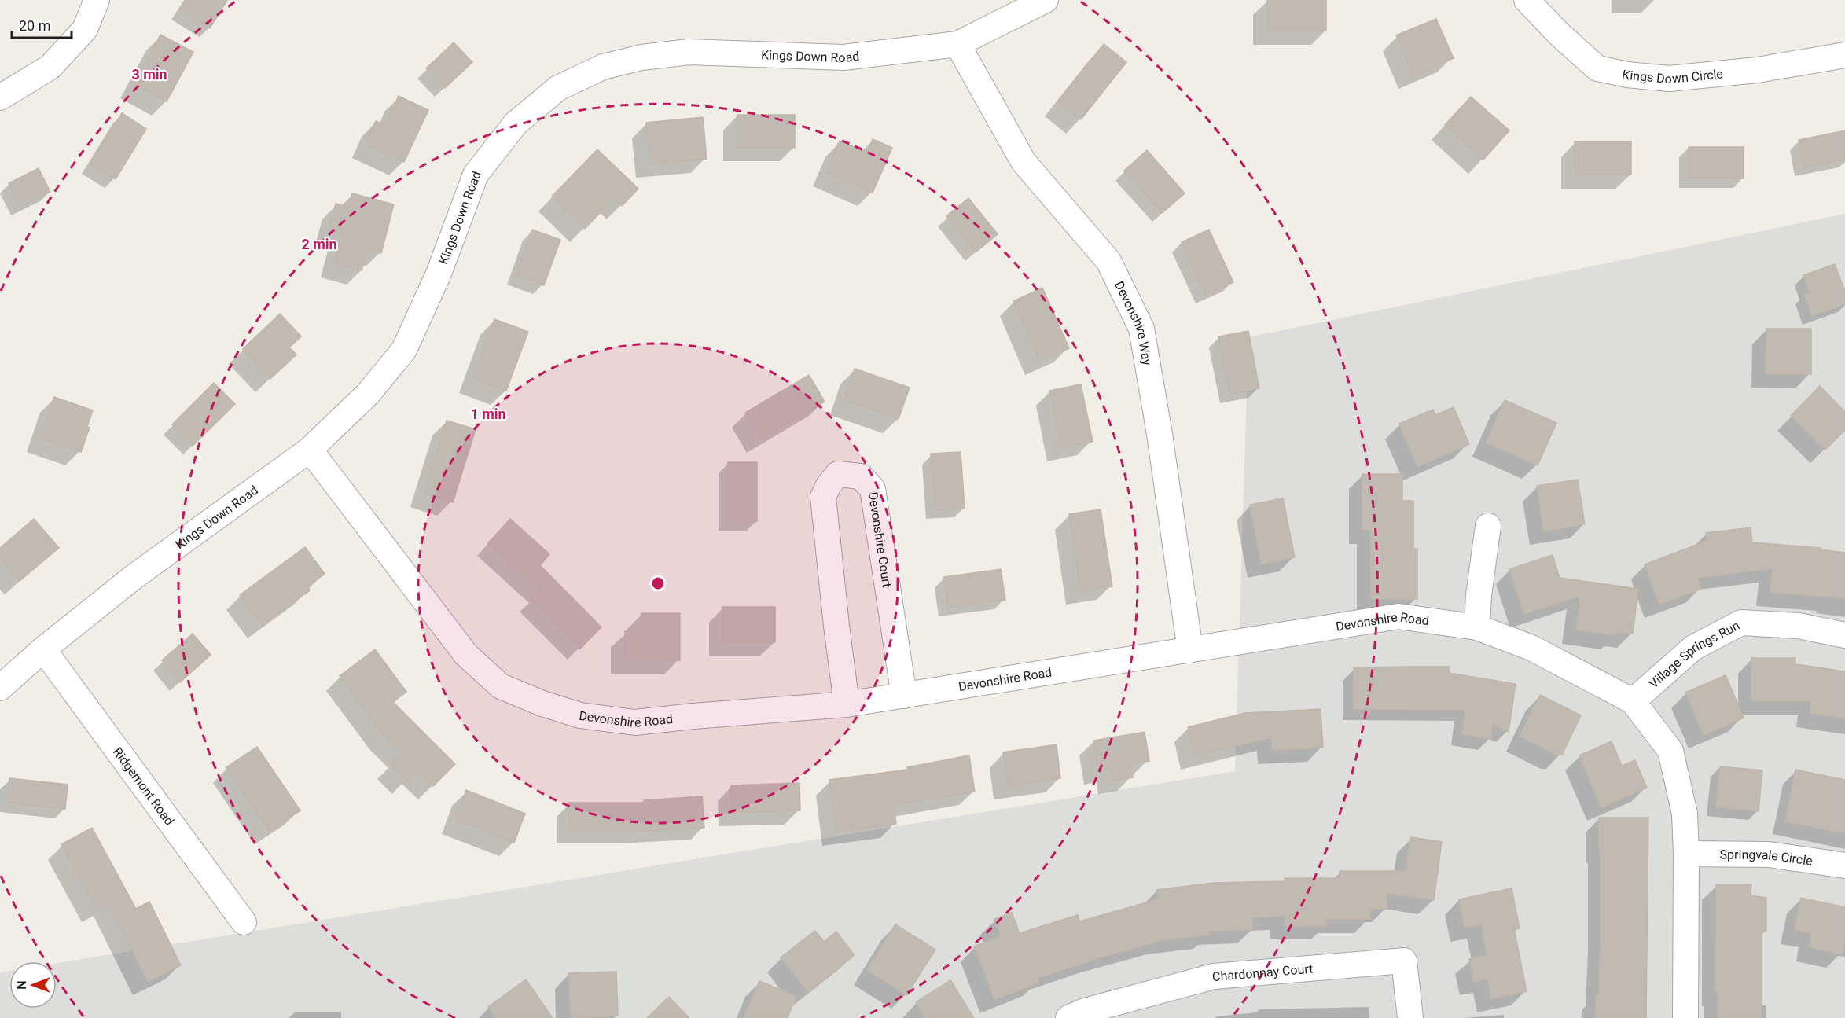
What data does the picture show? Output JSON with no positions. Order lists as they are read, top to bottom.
{
  "streets": {
    "street": [
      "Kings Down Road",
      "Kings Down Circle",
      "Devonshire Way",
      "Devonshire Court",
      "Devonshire Road",
      "Village Springs Run",
      "Ridgemont Road",
      "Springvale Circle",
      "Chardonnay Court"
    ]
  },
  "crossings": [
    ["Kings Down Road", "Devonshire Way"],
    ["Kings Down Road", "Devonshire Road"],
    ["Kings Down Road", "Ridgemont Road"],
    ["Devonshire Way", "Devonshire Road"],
    ["Devonshire Court", "Devonshire Road"],
    ["Devonshire Road", "Village Springs Run"],
    ["Devonshire Road", "Springvale Circle"]
  ],
  "scale_bar": "20 m",
  "north": "left",
  "rings": ["3 min", "2 min", "1 min"]
}
